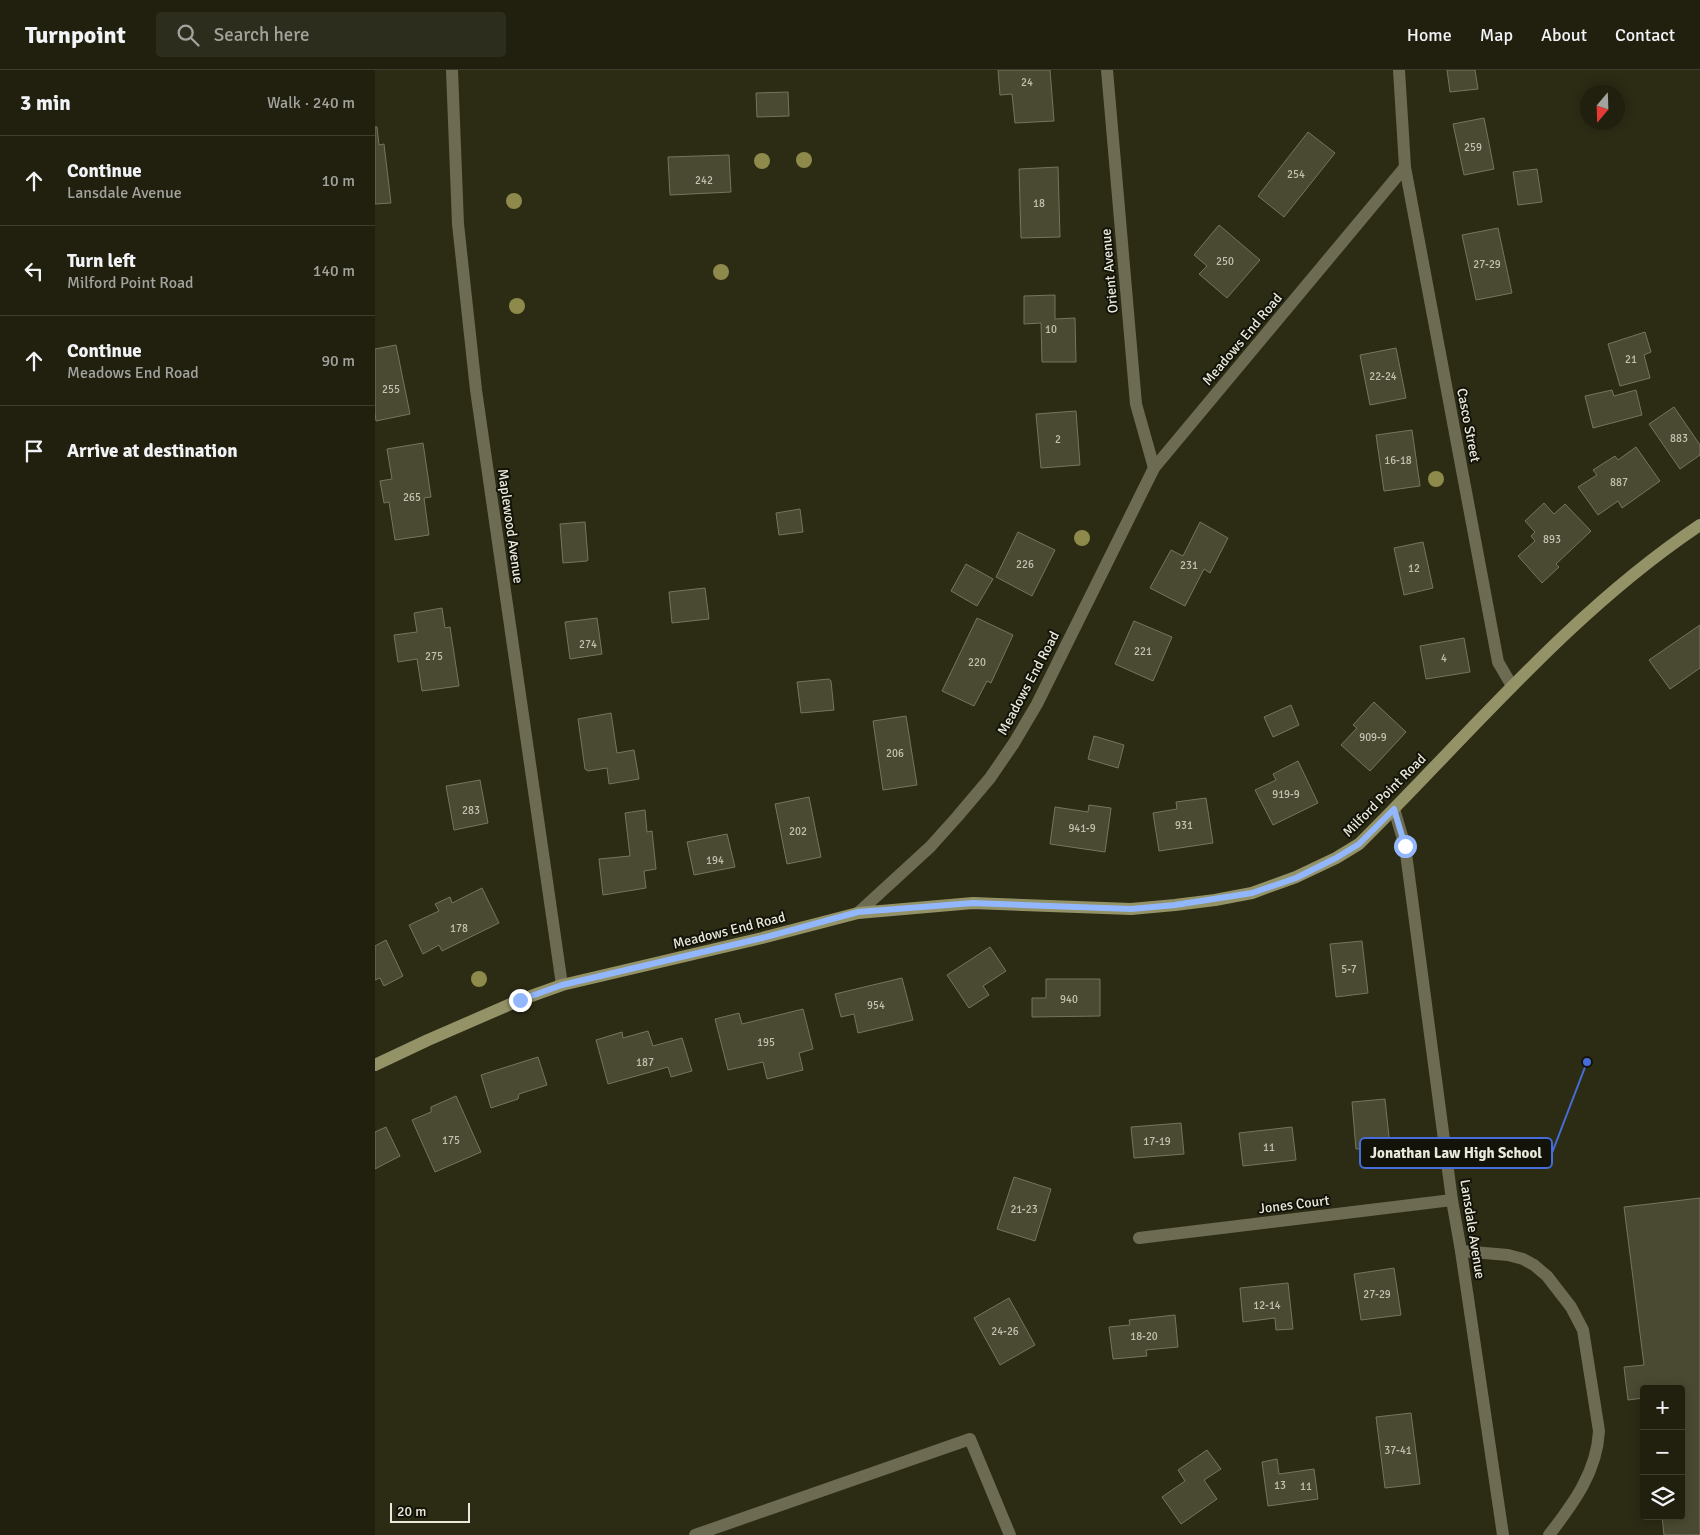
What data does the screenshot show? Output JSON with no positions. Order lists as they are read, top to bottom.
{
  "streets": {
    "main road": ["Meadows End Road", "Milford Point Road"],
    "street": [
      "Orient Avenue",
      "Casco Street",
      "Maplewood Avenue",
      "Jones Court",
      "Lansdale Avenue"
    ]
  },
  "crossings": [
    ["Orient Avenue", "Meadows End Road"],
    ["Meadows End Road", "Casco Street"],
    ["Meadows End Road", "Maplewood Avenue"],
    ["Meadows End Road", "Milford Point Road"],
    ["Casco Street", "Milford Point Road"],
    ["Milford Point Road", "Lansdale Avenue"],
    ["Jones Court", "Lansdale Avenue"]
  ],
  "places": ["Jonathan Law High School"],
  "house_numbers": [
    "24",
    "259",
    "254",
    "242",
    "18",
    "250",
    "27-29",
    "10",
    "21",
    "22-24",
    "255",
    "883",
    "2",
    "16-18",
    "887",
    "265",
    "893",
    "226",
    "231",
    "12",
    "274",
    "221",
    "275",
    "4",
    "220",
    "909-9",
    "206",
    "919-9",
    "283",
    "931",
    "941-9",
    "202",
    "194",
    "178",
    "5-7",
    "940",
    "954",
    "195",
    "187",
    "175",
    "17-19",
    "11",
    "21-23",
    "27-29",
    "12-14",
    "24-26",
    "18-20",
    "37-41",
    "13",
    "11"
  ],
  "scale_bar": "20 m",
  "north": "bottom",
  "page": {
    "header": "Turnpoint",
    "search": "Search here",
    "nav": [
      "Home",
      "Map",
      "About",
      "Contact"
    ],
    "heading": ["3 min", "Walk · 240 m"],
    "list": [
      ["Continue", "Lansdale Avenue", "10 m"],
      ["Turn left", "Milford Point Road", "140 m"],
      ["Continue", "Meadows End Road", "90 m"],
      "Arrive at destination"
    ],
    "map_buttons": ["+", "−"],
    "scale": "20 m"
  }
}
